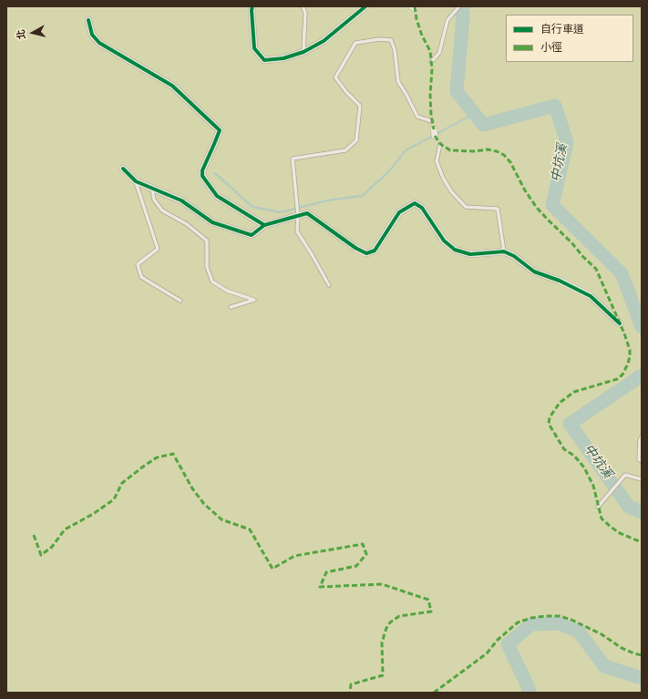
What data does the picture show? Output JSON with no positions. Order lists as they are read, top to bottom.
{
  "water": ["中坑溪"],
  "legend": ["自行車道", "小徑"],
  "north": "left"
}
